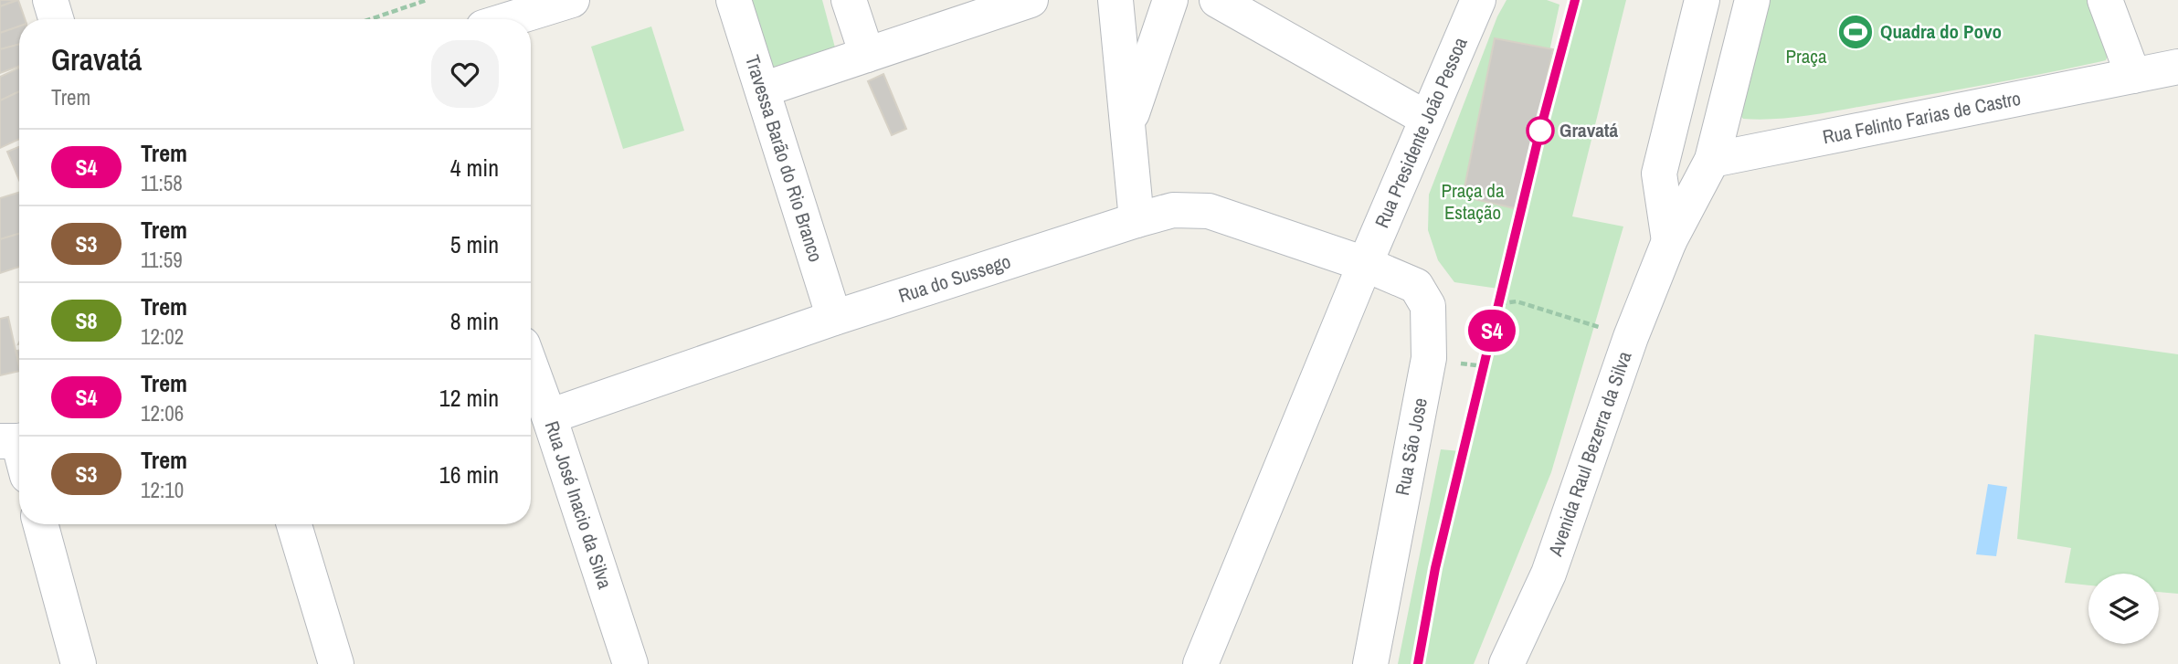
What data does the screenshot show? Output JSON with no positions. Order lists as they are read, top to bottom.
{
  "streets": {
    "street": [
      "Rua Felinto Farias de Castro",
      "Rua Presidente João Pessoa",
      "Travessa Barão do Rio Branco",
      "Rua do Sussego",
      "Rua São Jose",
      "Avenida Raul Bezerra da Silva",
      "Rua José Inacio da Silva"
    ]
  },
  "crossings": [
    ["Rua Felinto Farias de Castro", "Avenida Raul Bezerra da Silva"],
    ["Rua Presidente João Pessoa", "Rua do Sussego"],
    ["Rua Presidente João Pessoa", "Rua São Jose"],
    ["Travessa Barão do Rio Branco", "Rua do Sussego"],
    ["Rua do Sussego", "Rua São Jose"],
    ["Rua do Sussego", "Rua José Inacio da Silva"]
  ],
  "parks": ["Praça", "Praça da Estação"],
  "places": {
    "sports": ["Quadra do Povo"],
    "other": ["Gravatá"]
  },
  "page": {
    "on_map": "S4",
    "heading": ["Gravatá", "Trem"],
    "list": [
      {
        "mark": "S4",
        "name": "Trem",
        "note": "11:58",
        "value": "4 min"
      },
      {
        "mark": "S3",
        "name": "Trem",
        "note": "11:59",
        "value": "5 min"
      },
      {
        "mark": "S8",
        "name": "Trem",
        "note": "12:02",
        "value": "8 min"
      },
      {
        "mark": "S4",
        "name": "Trem",
        "note": "12:06",
        "value": "12 min"
      },
      {
        "mark": "S3",
        "name": "Trem",
        "note": "12:10",
        "value": "16 min"
      }
    ]
  }
}
